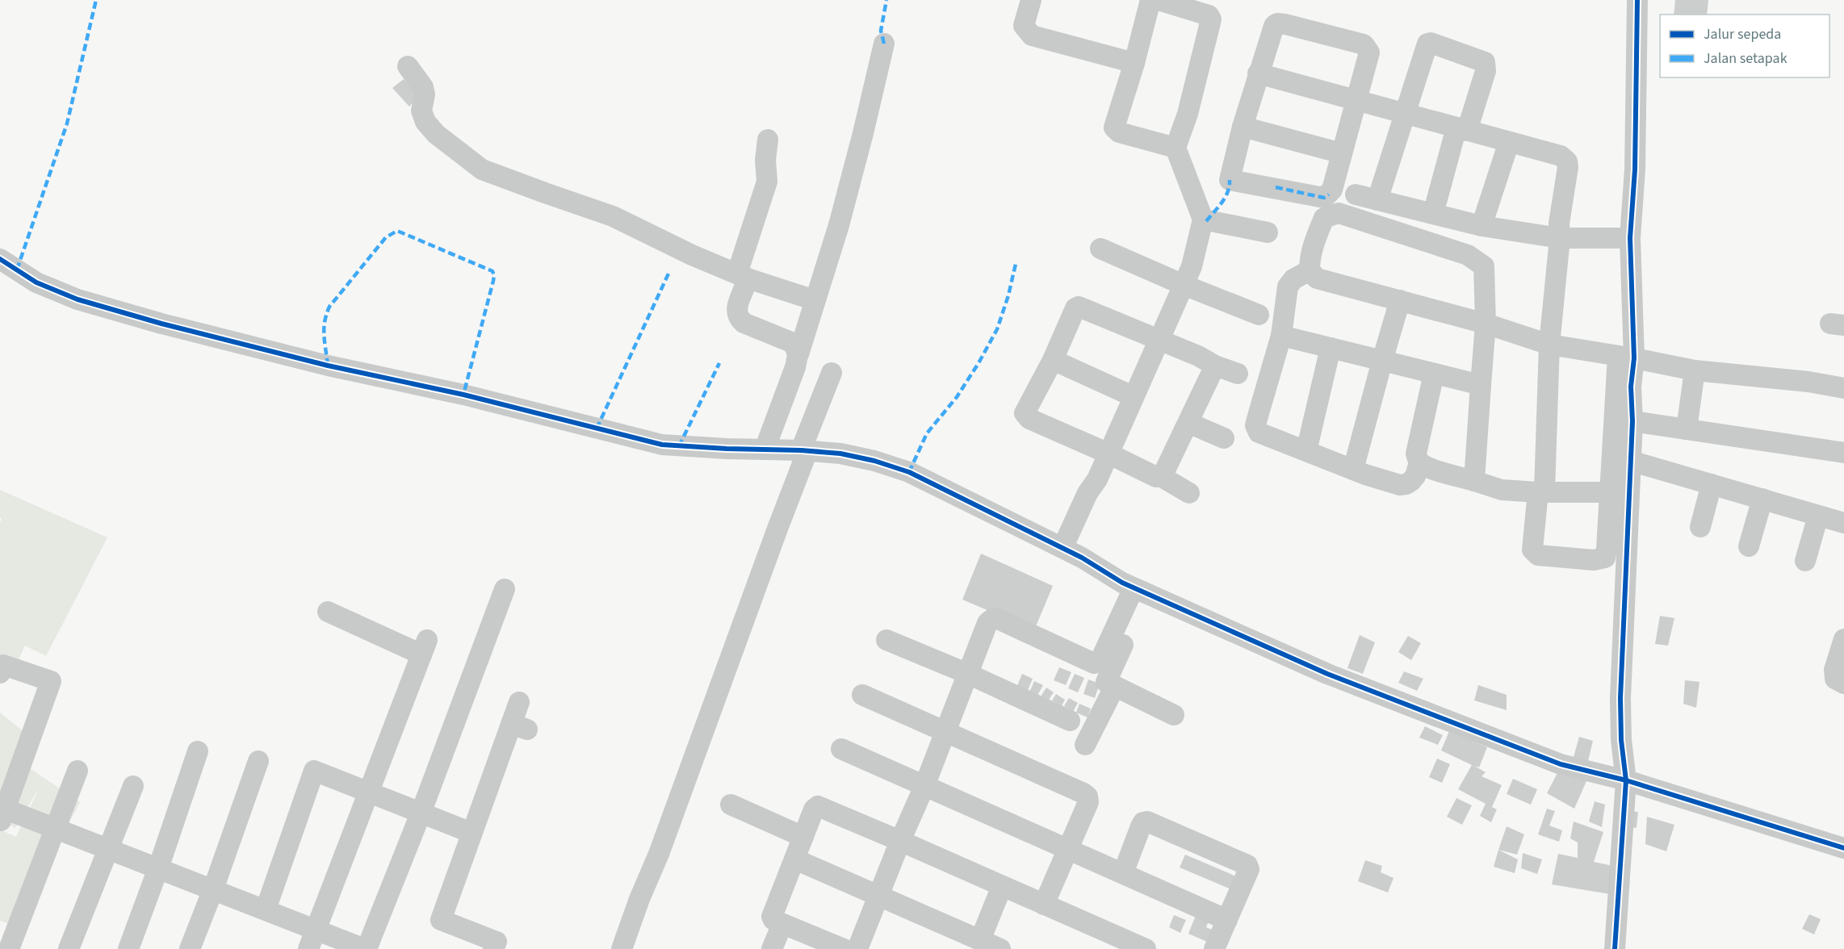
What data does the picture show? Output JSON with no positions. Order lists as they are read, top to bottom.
{
  "legend": ["Jalur sepeda", "Jalan setapak"]
}
